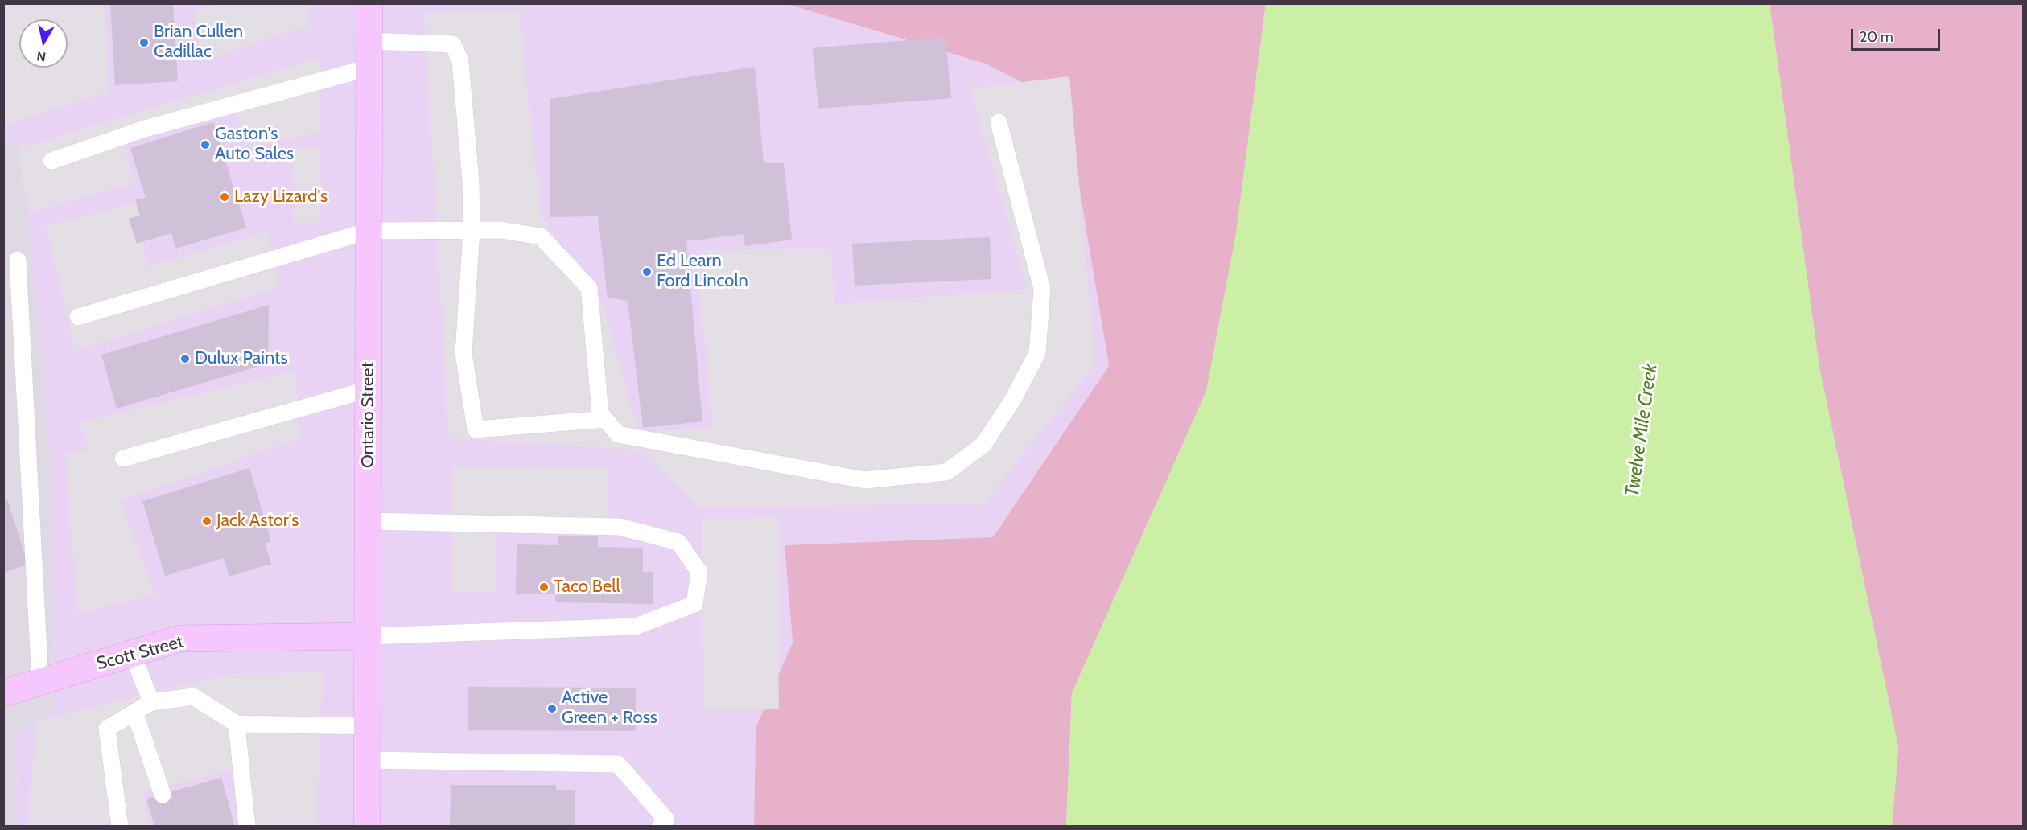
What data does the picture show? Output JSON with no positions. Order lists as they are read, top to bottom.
{
  "streets": {
    "main road": ["Ontario Street", "Scott Street"]
  },
  "crossings": [
    ["Ontario Street", "Scott Street"]
  ],
  "water": ["Twelve Mile Creek"],
  "places": [
    "Brian Cullen Cadillac",
    "Gaston's Auto Sales",
    "Lazy Lizard's",
    "Ed Learn Ford Lincoln",
    "Dulux Paints",
    "Jack Astor's",
    "Taco Bell",
    "Active Green + Ross"
  ],
  "scale_bar": "20 m",
  "north": "bottom"
}
